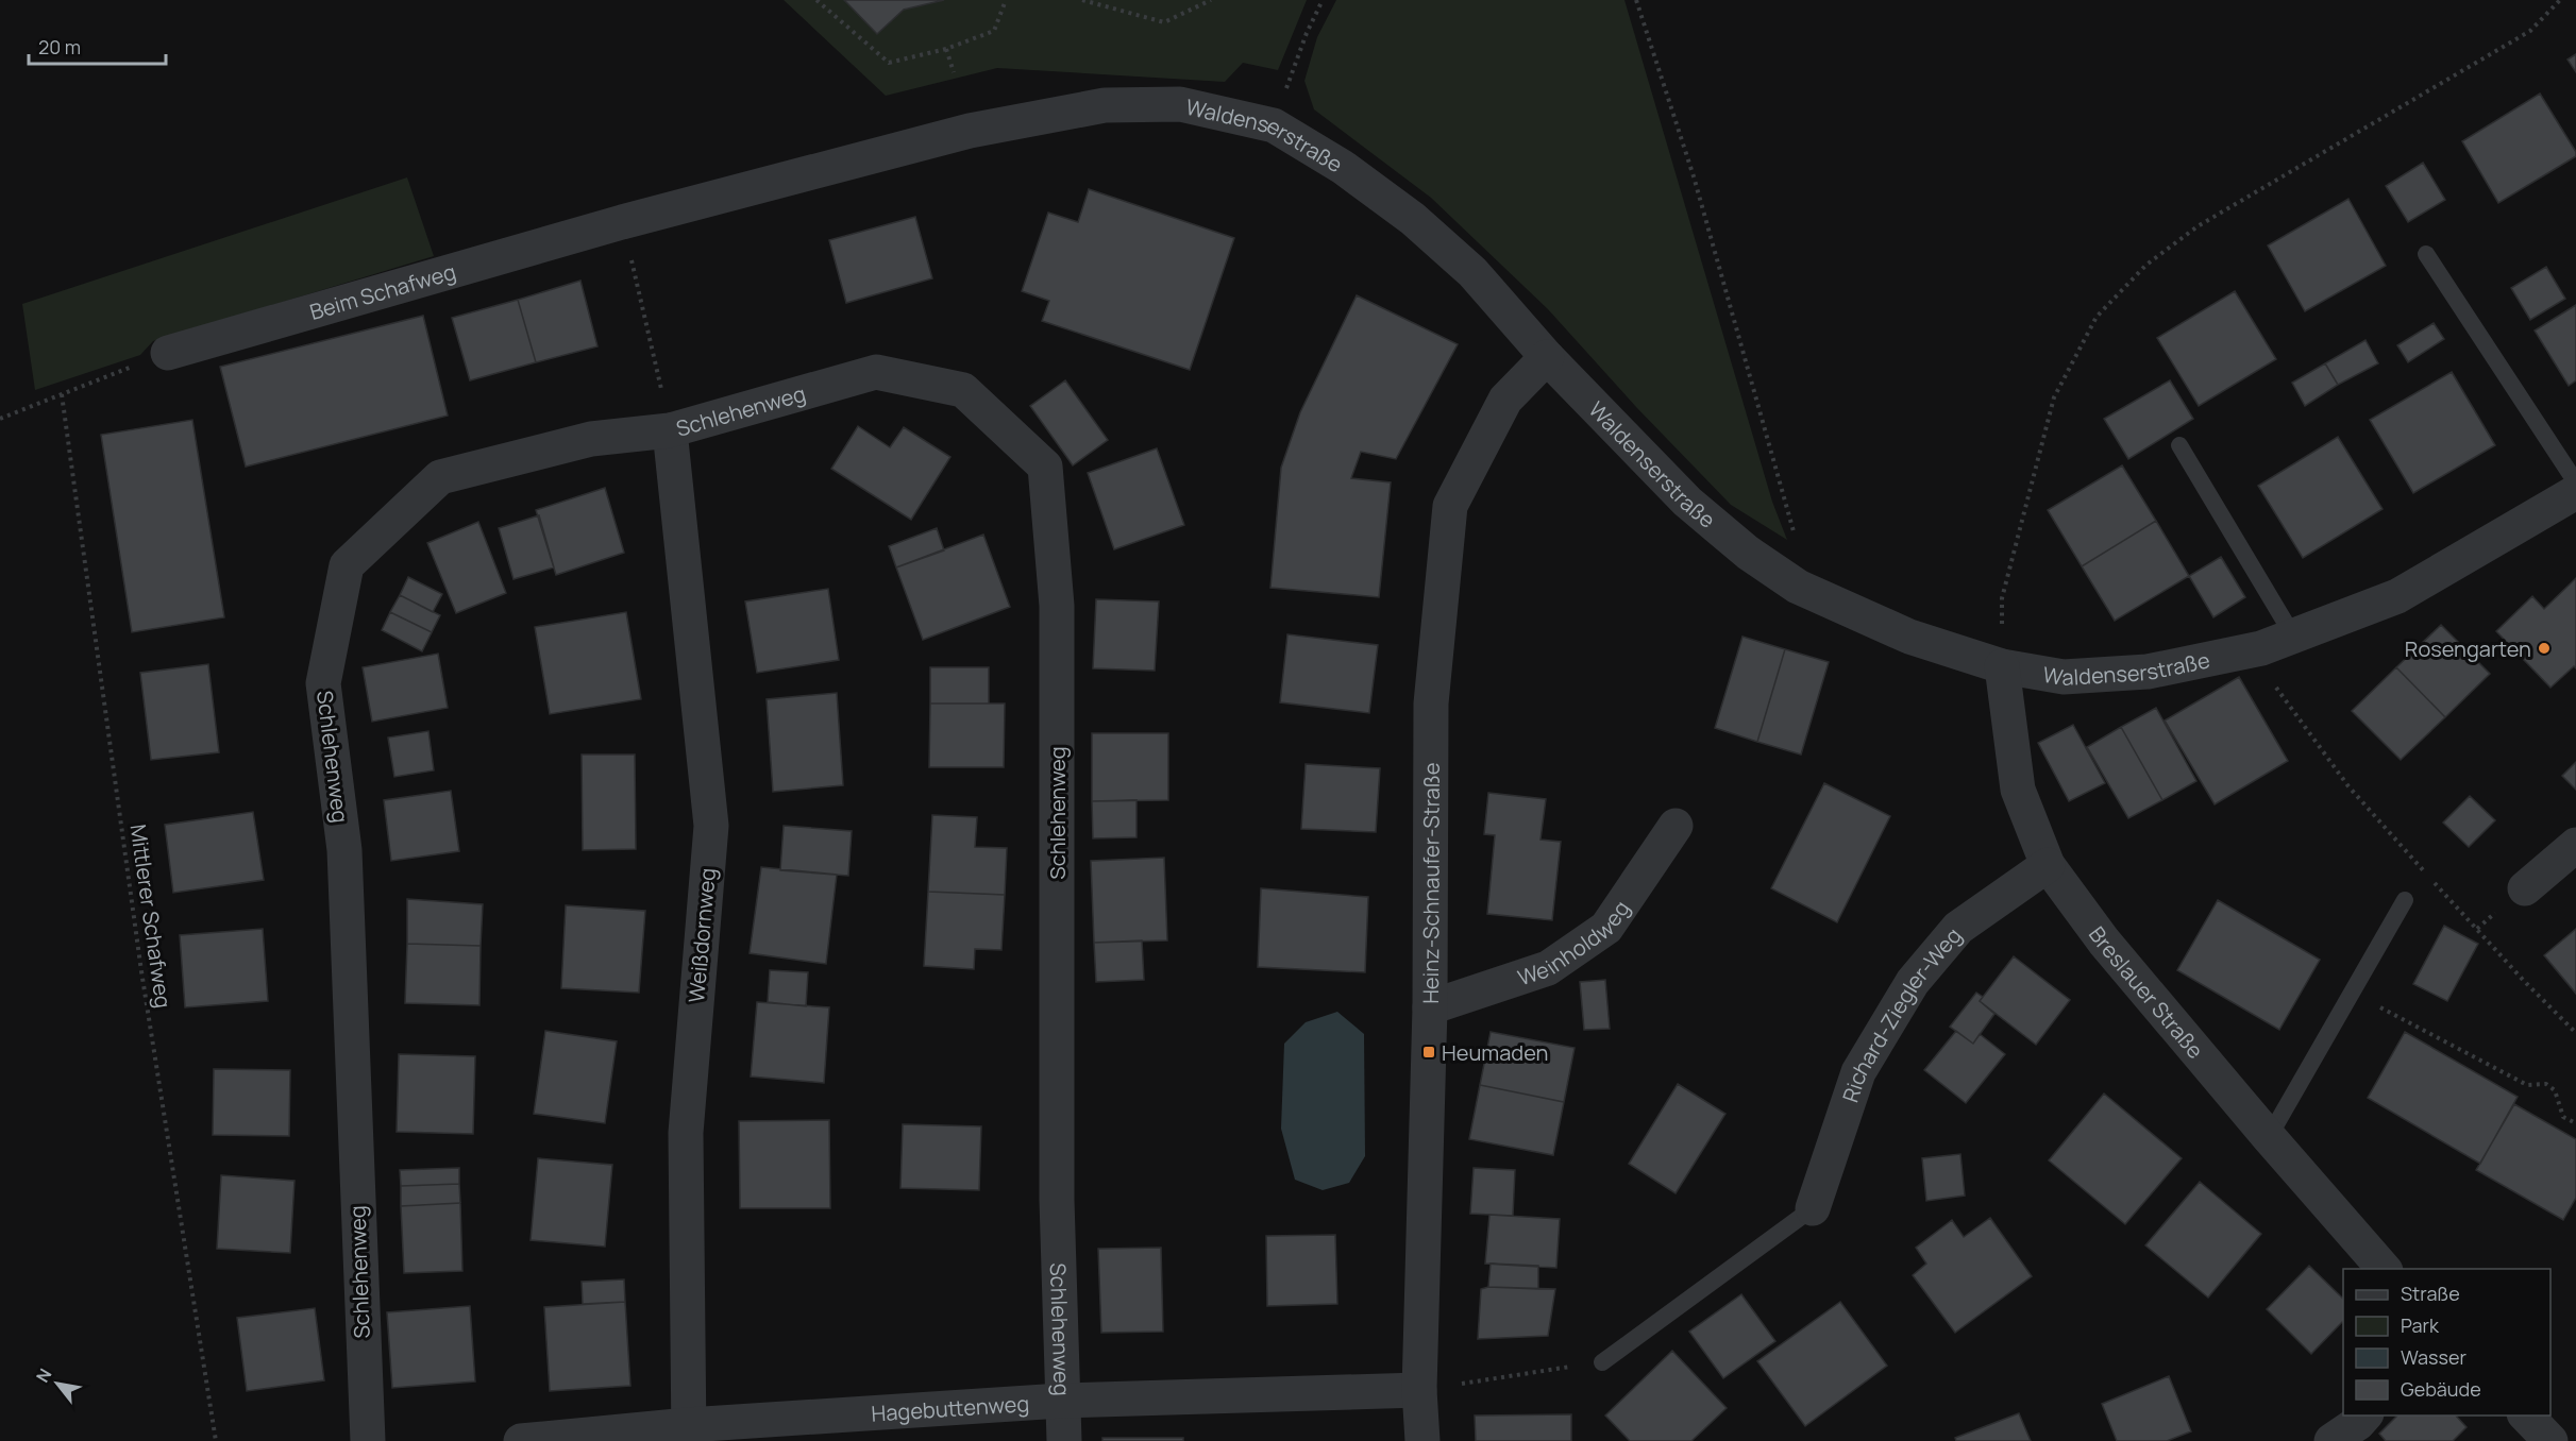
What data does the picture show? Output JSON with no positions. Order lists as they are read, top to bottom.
{
  "streets": {
    "street": [
      "Waldenserstraße",
      "Beim Schafweg",
      "Schlehenweg",
      "Heinz-Schnaufer-Straße",
      "Weißdornweg",
      "Weinholdweg",
      "Breslauer Straße",
      "Richard-Ziegler-Weg",
      "Hagebuttenweg"
    ],
    "path": ["Mittlerer Schafweg"]
  },
  "crossings": [
    ["Waldenserstraße", "Beim Schafweg"],
    ["Waldenserstraße", "Heinz-Schnaufer-Straße"],
    ["Waldenserstraße", "Breslauer Straße"],
    ["Schlehenweg", "Weißdornweg"],
    ["Schlehenweg", "Hagebuttenweg"],
    ["Heinz-Schnaufer-Straße", "Weinholdweg"],
    ["Heinz-Schnaufer-Straße", "Hagebuttenweg"],
    ["Weißdornweg", "Hagebuttenweg"],
    ["Breslauer Straße", "Richard-Ziegler-Weg"]
  ],
  "places": {
    "other": ["Rosengarten"],
    "transit": ["Heumaden"]
  },
  "legend": [
    "Straße",
    "Park",
    "Wasser",
    "Gebäude"
  ],
  "scale_bar": "20 m",
  "north": "top left"
}
